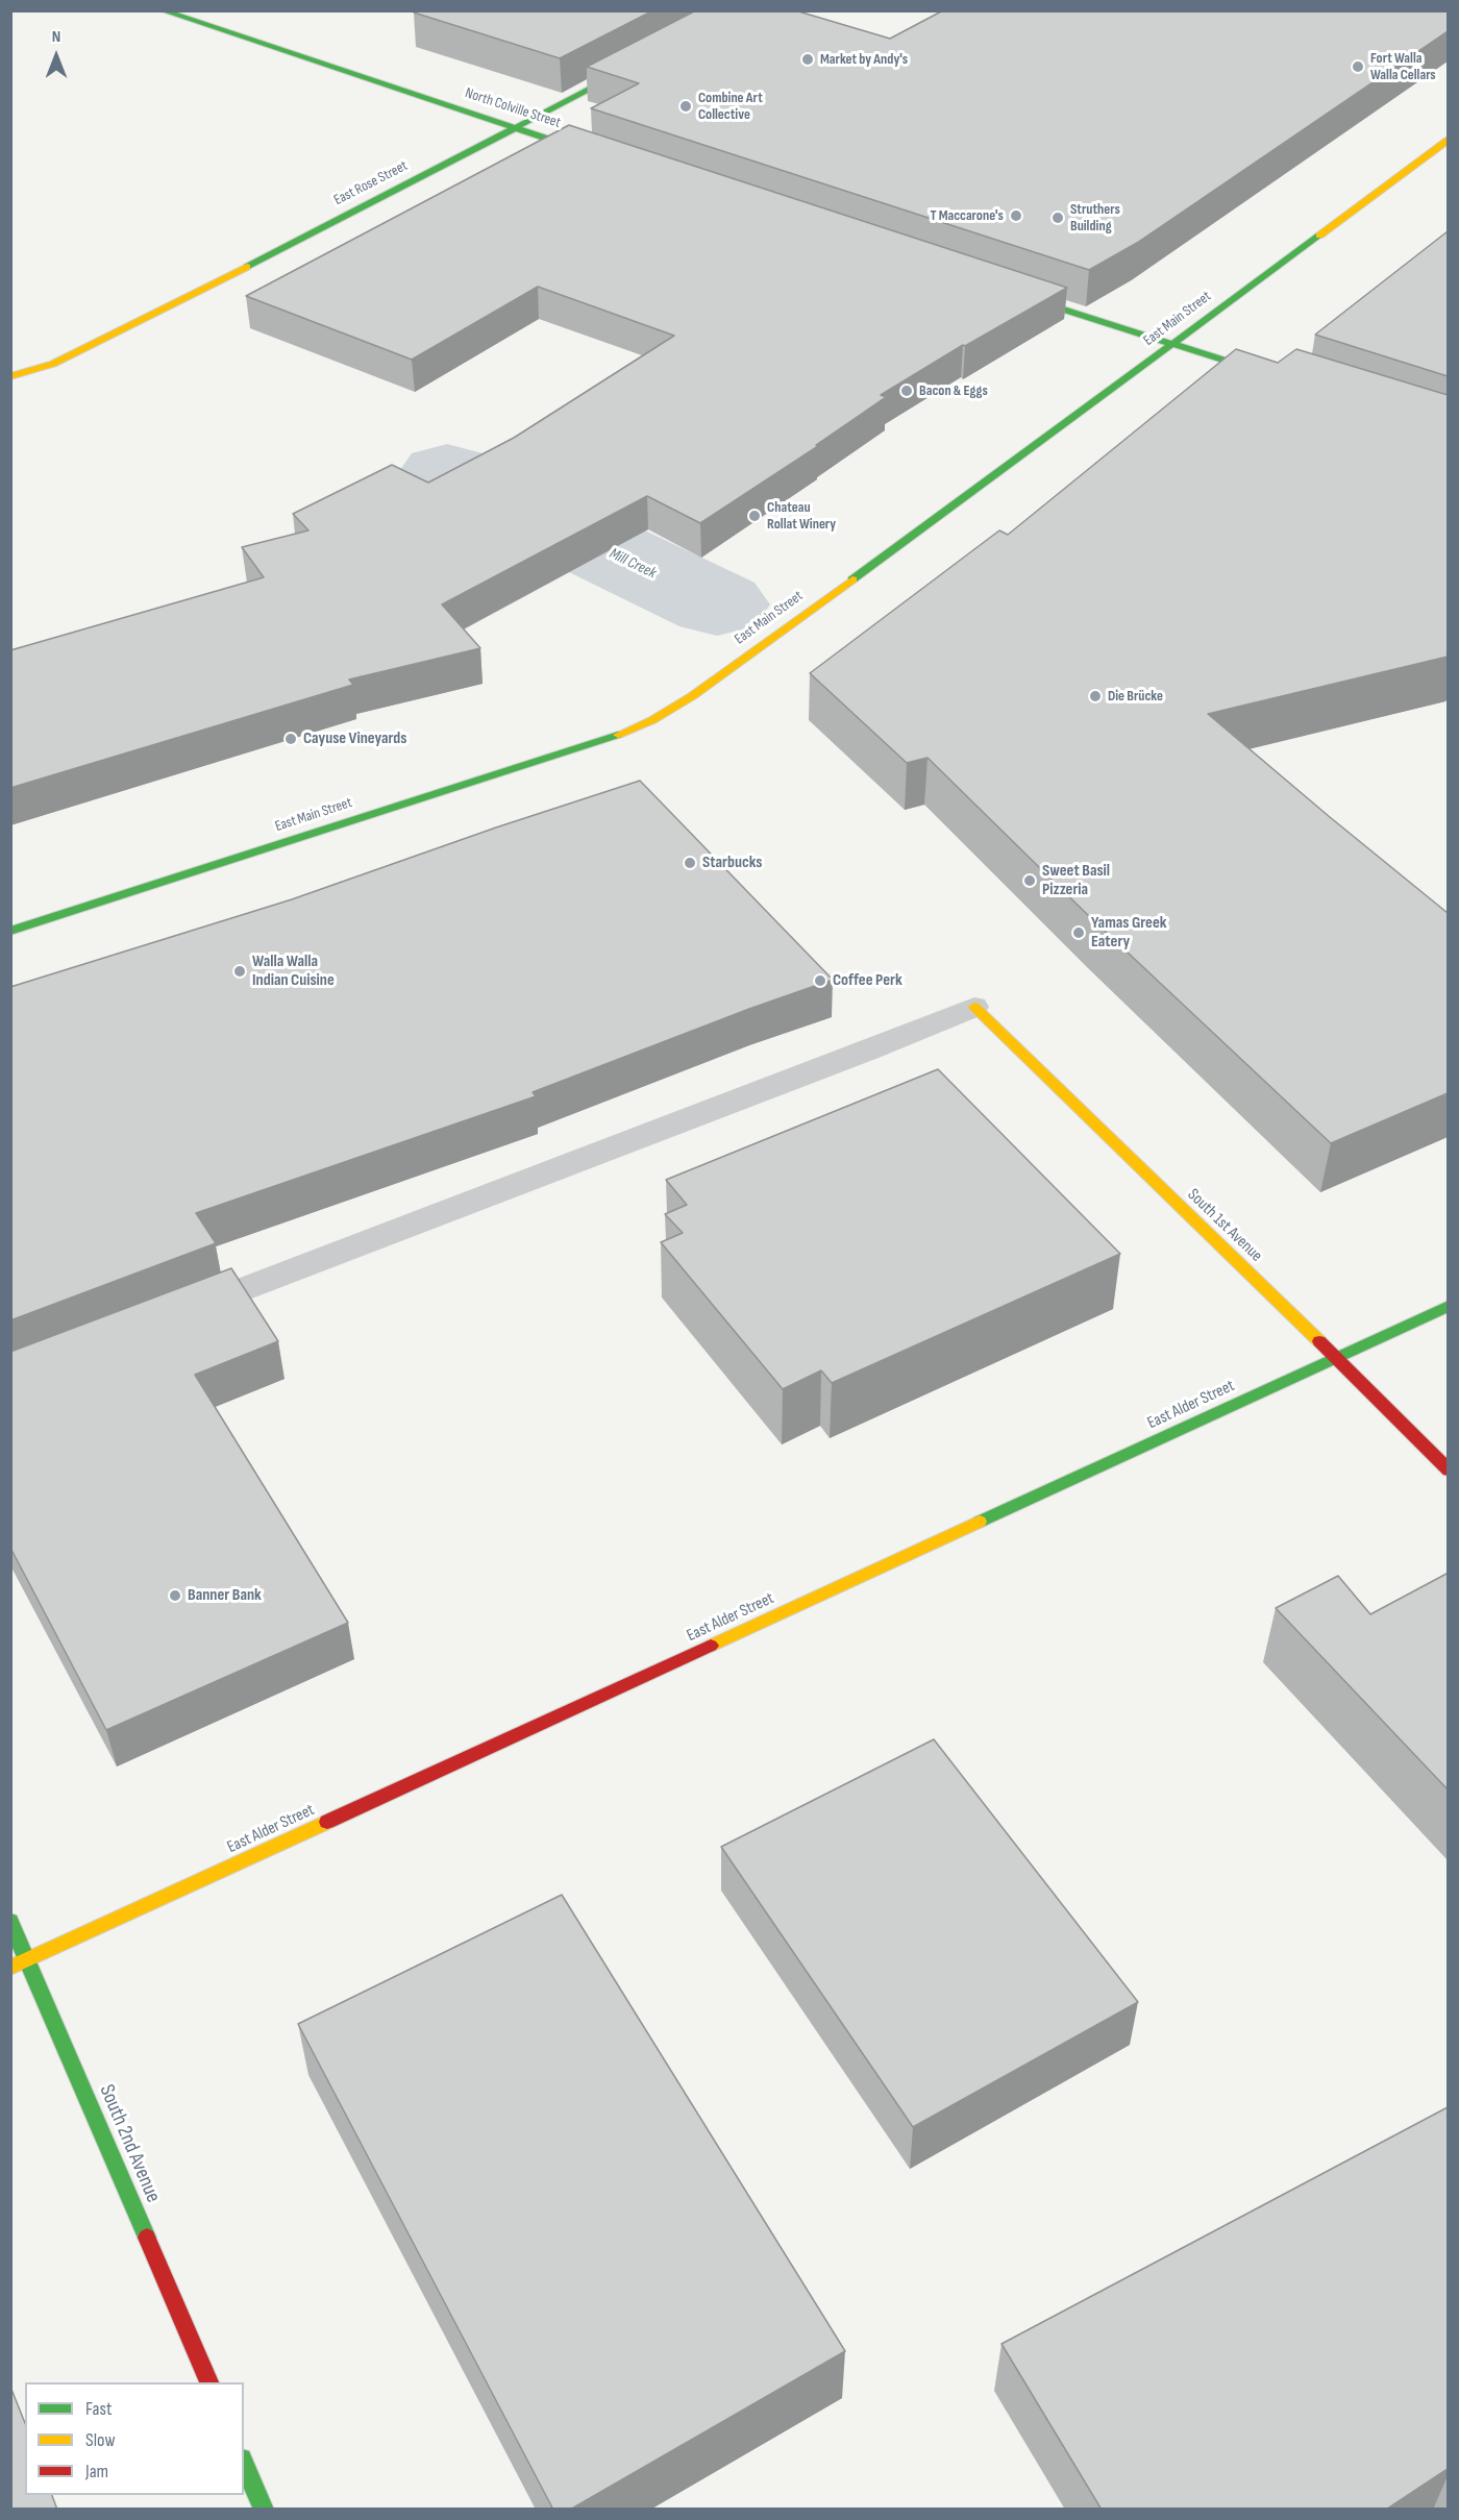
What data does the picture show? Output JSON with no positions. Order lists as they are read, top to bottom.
{
  "streets": {
    "main road": [
      "North Colville Street",
      "East Rose Street",
      "East Main Street",
      "South 1st Avenue",
      "East Alder Street",
      "South 2nd Avenue"
    ]
  },
  "crossings": [
    ["North Colville Street", "East Rose Street"],
    ["South 1st Avenue", "East Alder Street"],
    ["East Alder Street", "South 2nd Avenue"]
  ],
  "water": ["Mill Creek"],
  "places": [
    "Market by Andy's",
    "Fort Walla Walla Cellars",
    "Combine Art Collective",
    "T Maccarone's",
    "Struthers Building",
    "Bacon & Eggs",
    "Chateau Rollat Winery",
    "Die Brücke",
    "Cayuse Vineyards",
    "Starbucks",
    "Sweet Basil Pizzeria",
    "Yamas Greek Eatery",
    "Walla Walla Indian Cuisine",
    "Coffee Perk",
    "Banner Bank"
  ],
  "legend": ["Fast", "Slow", "Jam"],
  "north": "top"
}
